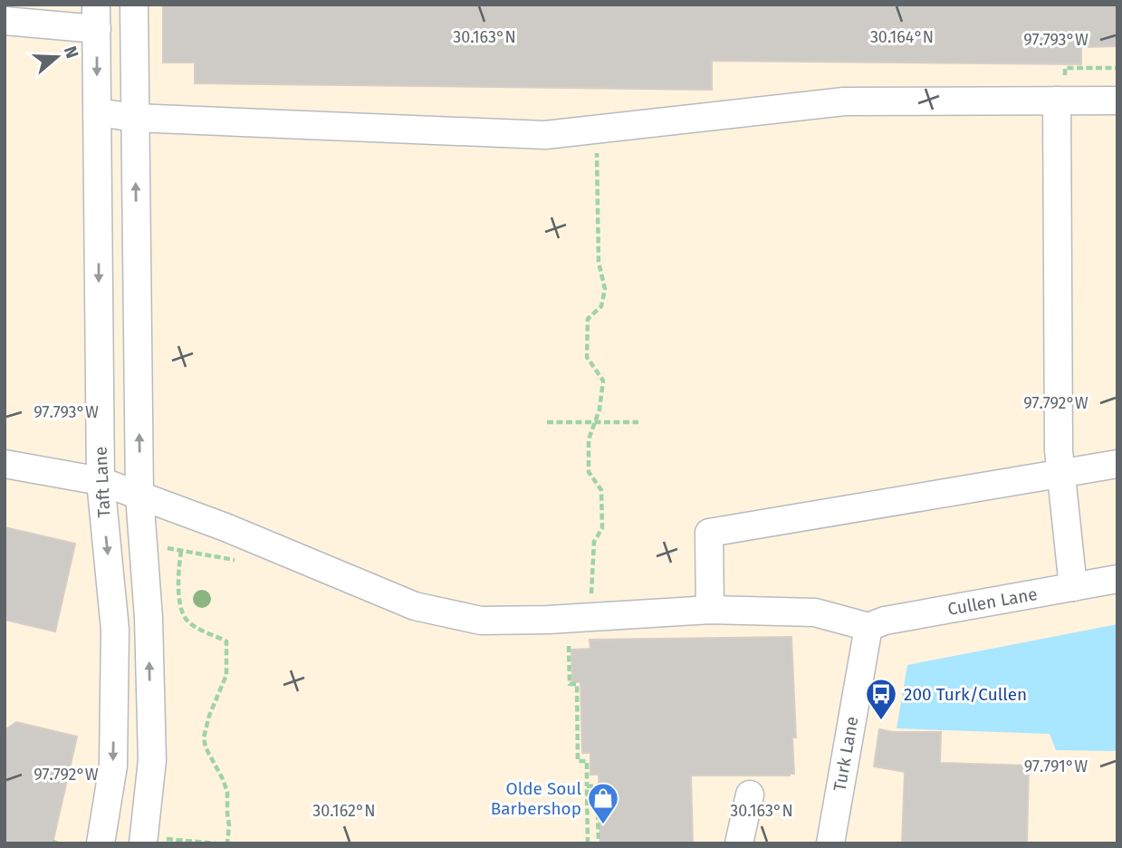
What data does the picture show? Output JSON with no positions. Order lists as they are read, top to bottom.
{
  "streets": {
    "street": ["Taft Lane", "Cullen Lane", "Turk Lane"]
  },
  "crossings": [
    ["Cullen Lane", "Turk Lane"]
  ],
  "places": {
    "bus stop": ["200 Turk/Cullen"],
    "shop": ["Olde Soul Barbershop"]
  },
  "north": "right",
  "coordinates": [
    "30.163°N",
    "30.164°N",
    "97.793°W",
    "97.792°W",
    "97.791°W",
    "30.162°N"
  ]
}
